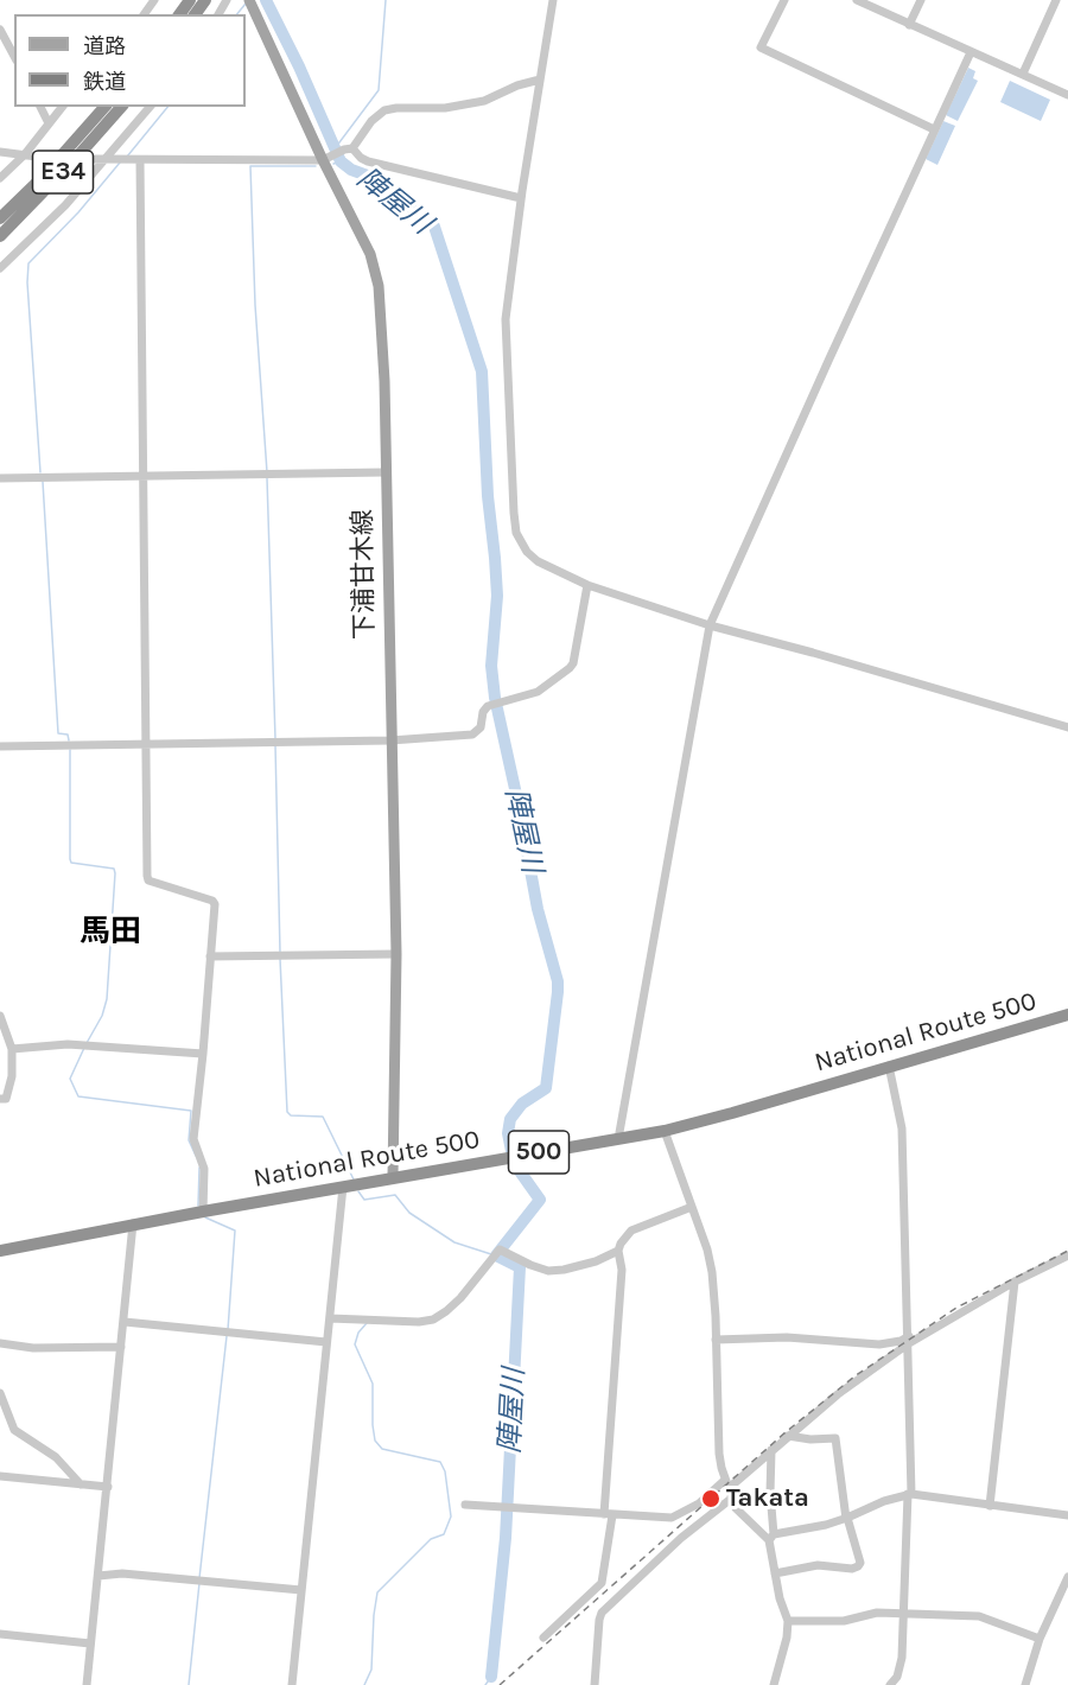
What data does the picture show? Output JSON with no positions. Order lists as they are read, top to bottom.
{
  "streets": {
    "highway": ["E34", "National Route 500", "500"],
    "main road": ["下浦甘木線"]
  },
  "crossings": [
    ["下浦甘木線", "National Route 500"]
  ],
  "districts": ["馬田"],
  "water": ["陣屋川"],
  "places": ["Takata"],
  "legend": ["道路", "鉄道"]
}
